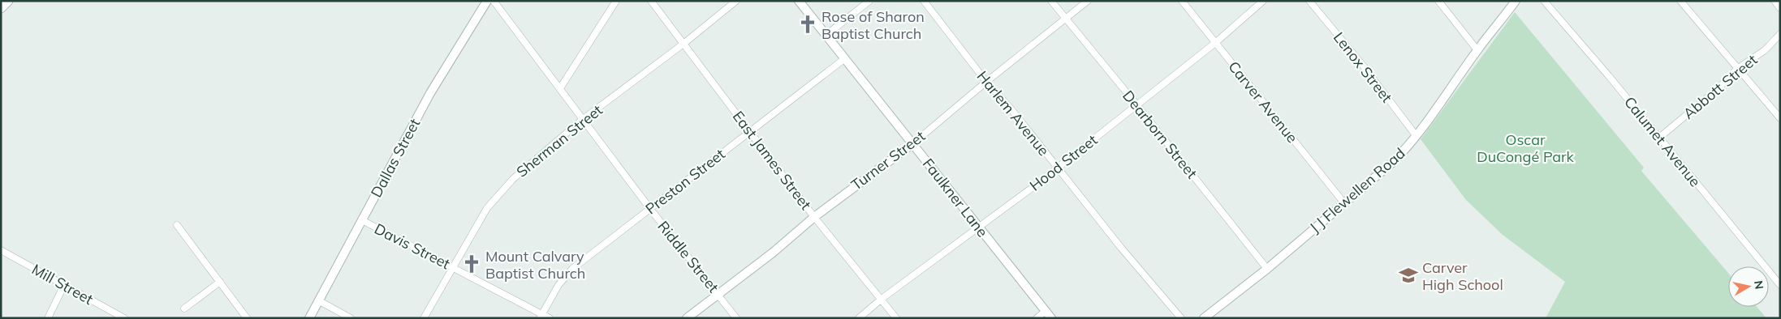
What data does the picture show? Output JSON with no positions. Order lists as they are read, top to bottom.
{
  "streets": {
    "street": [
      "Lenox Street",
      "Abbott Street",
      "Carver Avenue",
      "Harlem Avenue",
      "Dearborn Street",
      "Sherman Street",
      "Calumet Avenue",
      "Dallas Street",
      "East James Street",
      "Turner Street",
      "Hood Street",
      "Preston Street",
      "J J Flewellen Road",
      "Faulkner Lane",
      "Davis Street",
      "Riddle Street",
      "Mill Street"
    ]
  },
  "crossings": [
    ["Lenox Street", "J J Flewellen Road"],
    ["Abbott Street", "Calumet Avenue"],
    ["Carver Avenue", "Hood Street"],
    ["Carver Avenue", "J J Flewellen Road"],
    ["Harlem Avenue", "Turner Street"],
    ["Harlem Avenue", "Hood Street"],
    ["Dearborn Street", "Turner Street"],
    ["Dearborn Street", "Hood Street"],
    ["Dearborn Street", "J J Flewellen Road"],
    ["Sherman Street", "East James Street"],
    ["Sherman Street", "Davis Street"],
    ["Sherman Street", "Riddle Street"],
    ["Dallas Street", "Davis Street"],
    ["East James Street", "Turner Street"],
    ["East James Street", "Hood Street"],
    ["East James Street", "Preston Street"],
    ["Turner Street", "Faulkner Lane"],
    ["Turner Street", "Riddle Street"],
    ["Hood Street", "Faulkner Lane"],
    ["Preston Street", "Faulkner Lane"],
    ["Preston Street", "Davis Street"],
    ["Preston Street", "Riddle Street"]
  ],
  "parks": ["Oscar DuCongé Park"],
  "places": {
    "church": ["Rose of Sharon Baptist Church", "Mount Calvary Baptist Church"],
    "school or university": ["Carver High School"]
  },
  "north": "right"
}
